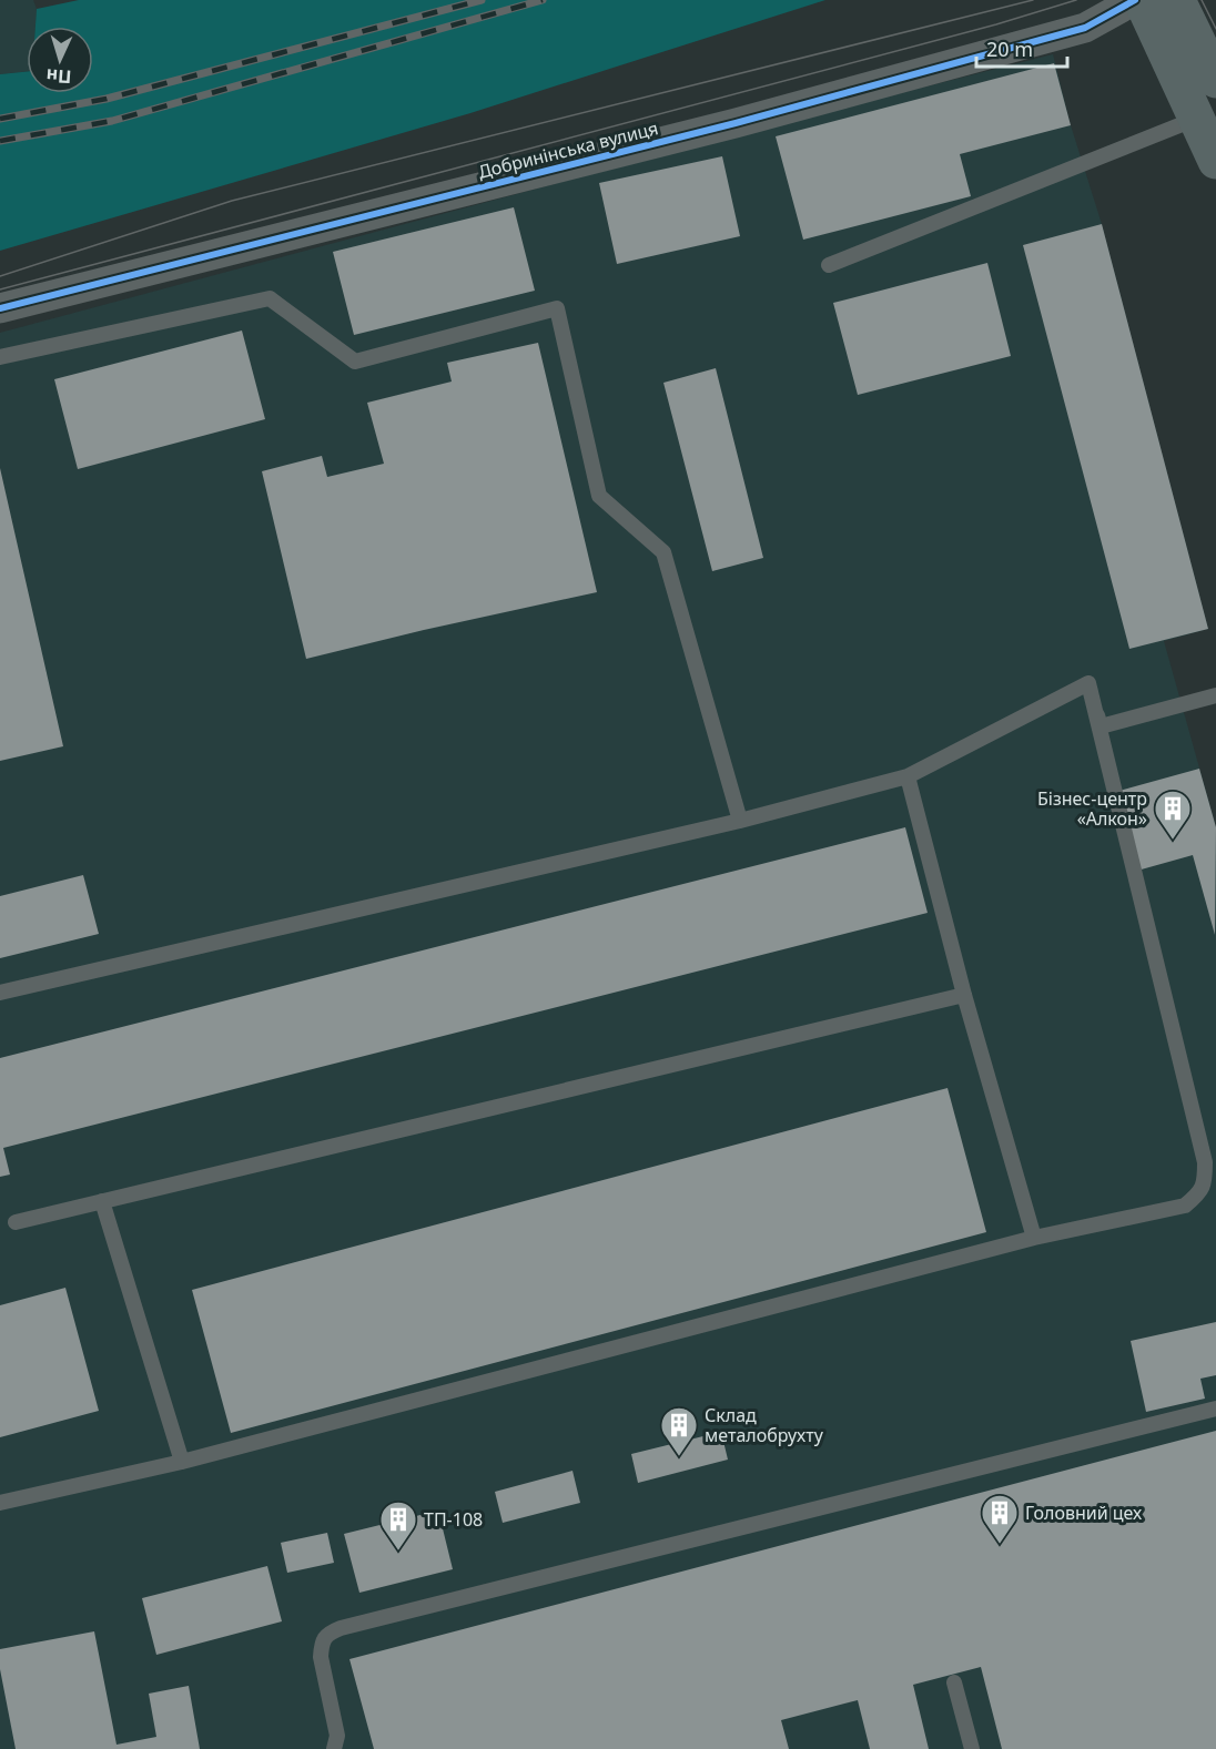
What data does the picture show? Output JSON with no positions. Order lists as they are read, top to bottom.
{
  "streets": {
    "street": ["Добринінська вулиця"]
  },
  "places": {
    "building": [
      "Бізнес-центр «Алкон»",
      "Склад металобрухту",
      "Головний цех",
      "ТП-108"
    ]
  },
  "scale_bar": "20 m",
  "north": "bottom"
}
